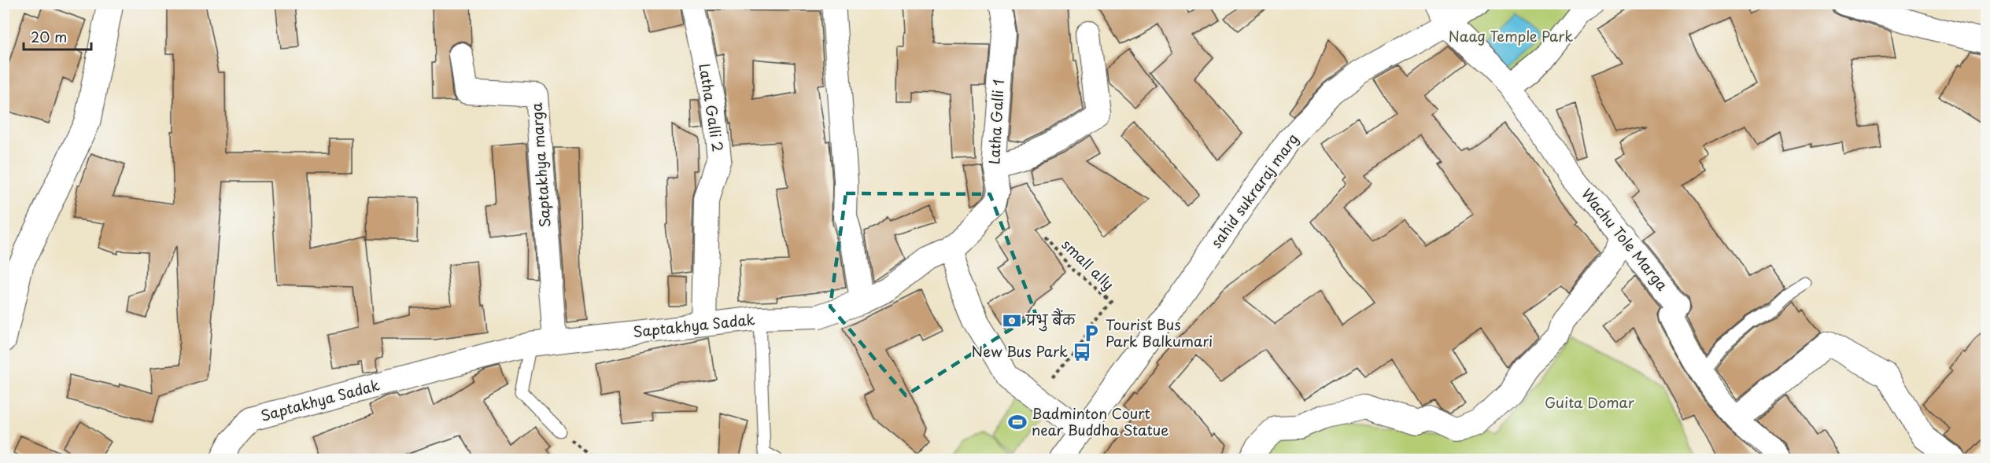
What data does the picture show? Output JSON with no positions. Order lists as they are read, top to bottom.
{
  "streets": {
    "street": [
      "Latha Galli 2",
      "Latha Galli 1",
      "Saptakhya marga",
      "sahid sukraraj marg",
      "Wachu Tole Marga",
      "Saptakhya Sadak"
    ],
    "path": ["small ally"]
  },
  "crossings": [
    ["Latha Galli 2", "Saptakhya Sadak"],
    ["Latha Galli 1", "Saptakhya Sadak"],
    ["Saptakhya marga", "Saptakhya Sadak"],
    ["sahid sukraraj marg", "Wachu Tole Marga"]
  ],
  "parks": ["Naag Temple Park", "Guita Domar"],
  "places": {
    "bank": ["प्रभु बैंक"],
    "parking": ["Tourist Bus Park Balkumari"],
    "bus stop": ["New Bus Park"],
    "sports": ["Badminton Court near Buddha Statue"]
  },
  "scale_bar": "20 m"
}
